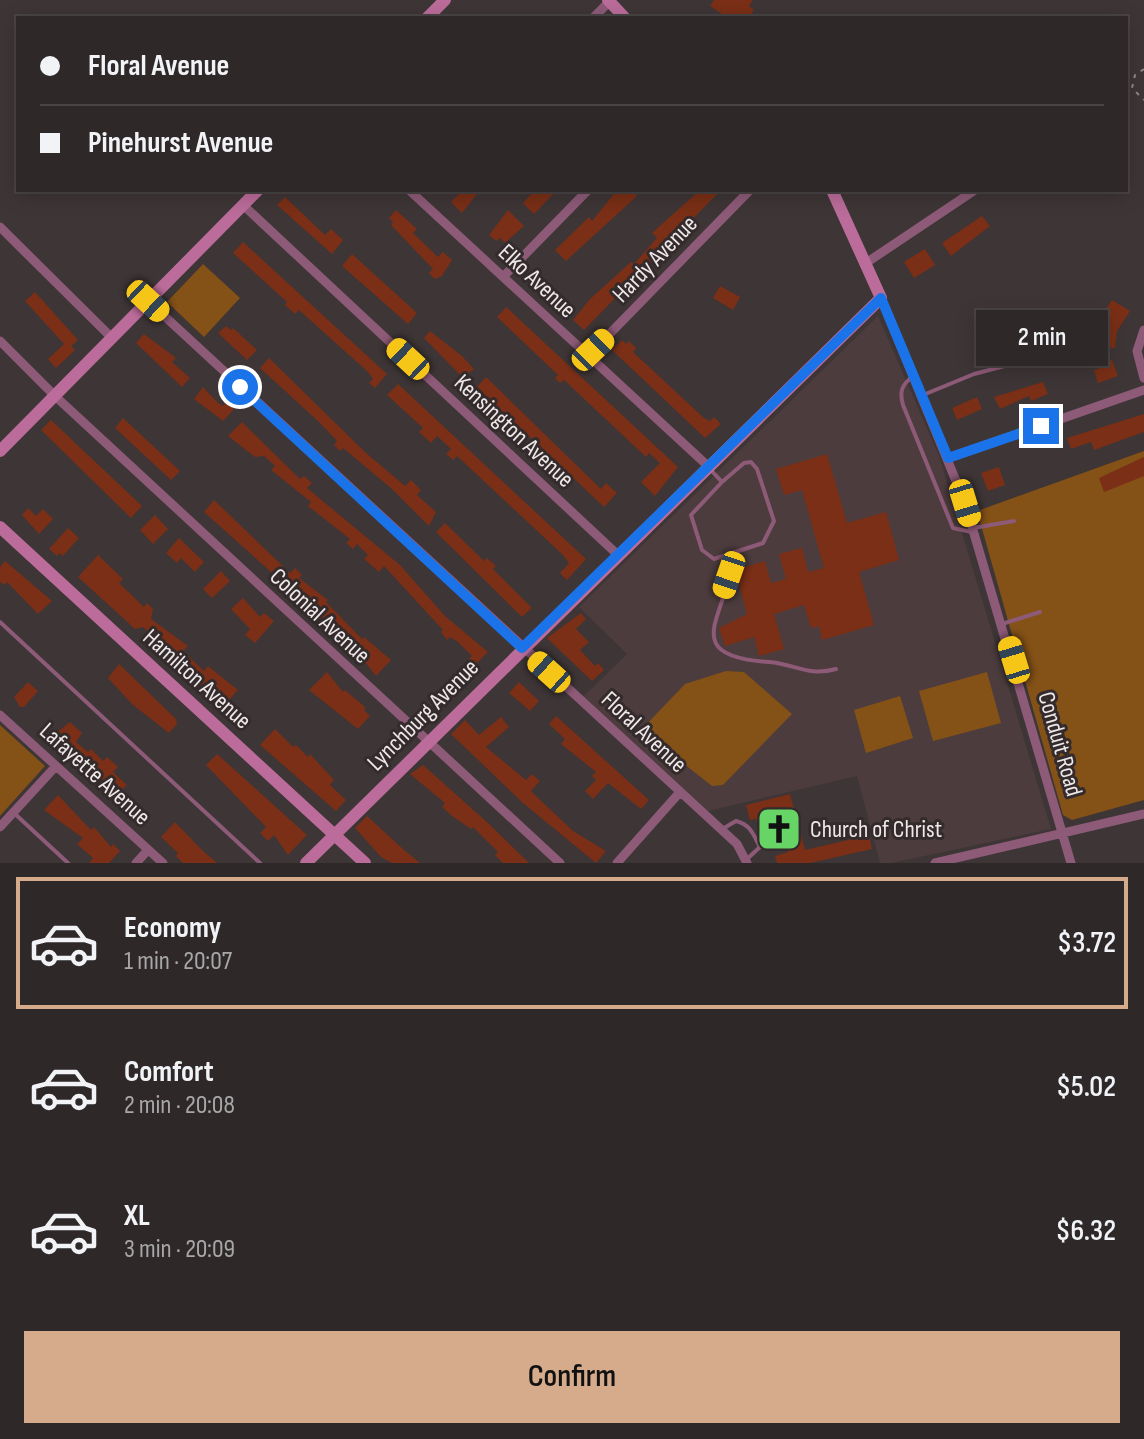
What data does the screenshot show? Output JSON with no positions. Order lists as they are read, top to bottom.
{
  "streets": {
    "street": [
      "Hardy Avenue",
      "Elko Avenue",
      "Kensington Avenue",
      "Colonial Avenue",
      "Hamilton Avenue",
      "Lynchburg Avenue",
      "Floral Avenue",
      "Conduit Road",
      "Lafayette Avenue"
    ]
  },
  "crossings": [
    ["Hardy Avenue", "Elko Avenue"],
    ["Elko Avenue", "Lynchburg Avenue"],
    ["Kensington Avenue", "Lynchburg Avenue"],
    ["Colonial Avenue", "Lynchburg Avenue"],
    ["Hamilton Avenue", "Lynchburg Avenue"],
    ["Lynchburg Avenue", "Floral Avenue"],
    ["Lynchburg Avenue", "Conduit Road"]
  ],
  "places": {
    "church": ["Church of Christ"]
  },
  "page": {
    "banner": ["Floral Avenue", "Pinehurst Avenue"],
    "bubble": "2 min",
    "list": [
      {
        "name": "Economy",
        "note": "1 min · 20:07",
        "value": "$3.72"
      },
      {
        "name": "Comfort",
        "note": "2 min · 20:08",
        "value": "$5.02"
      },
      {
        "name": "XL",
        "note": "3 min · 20:09",
        "value": "$6.32"
      }
    ],
    "buttons": "Confirm"
  }
}
